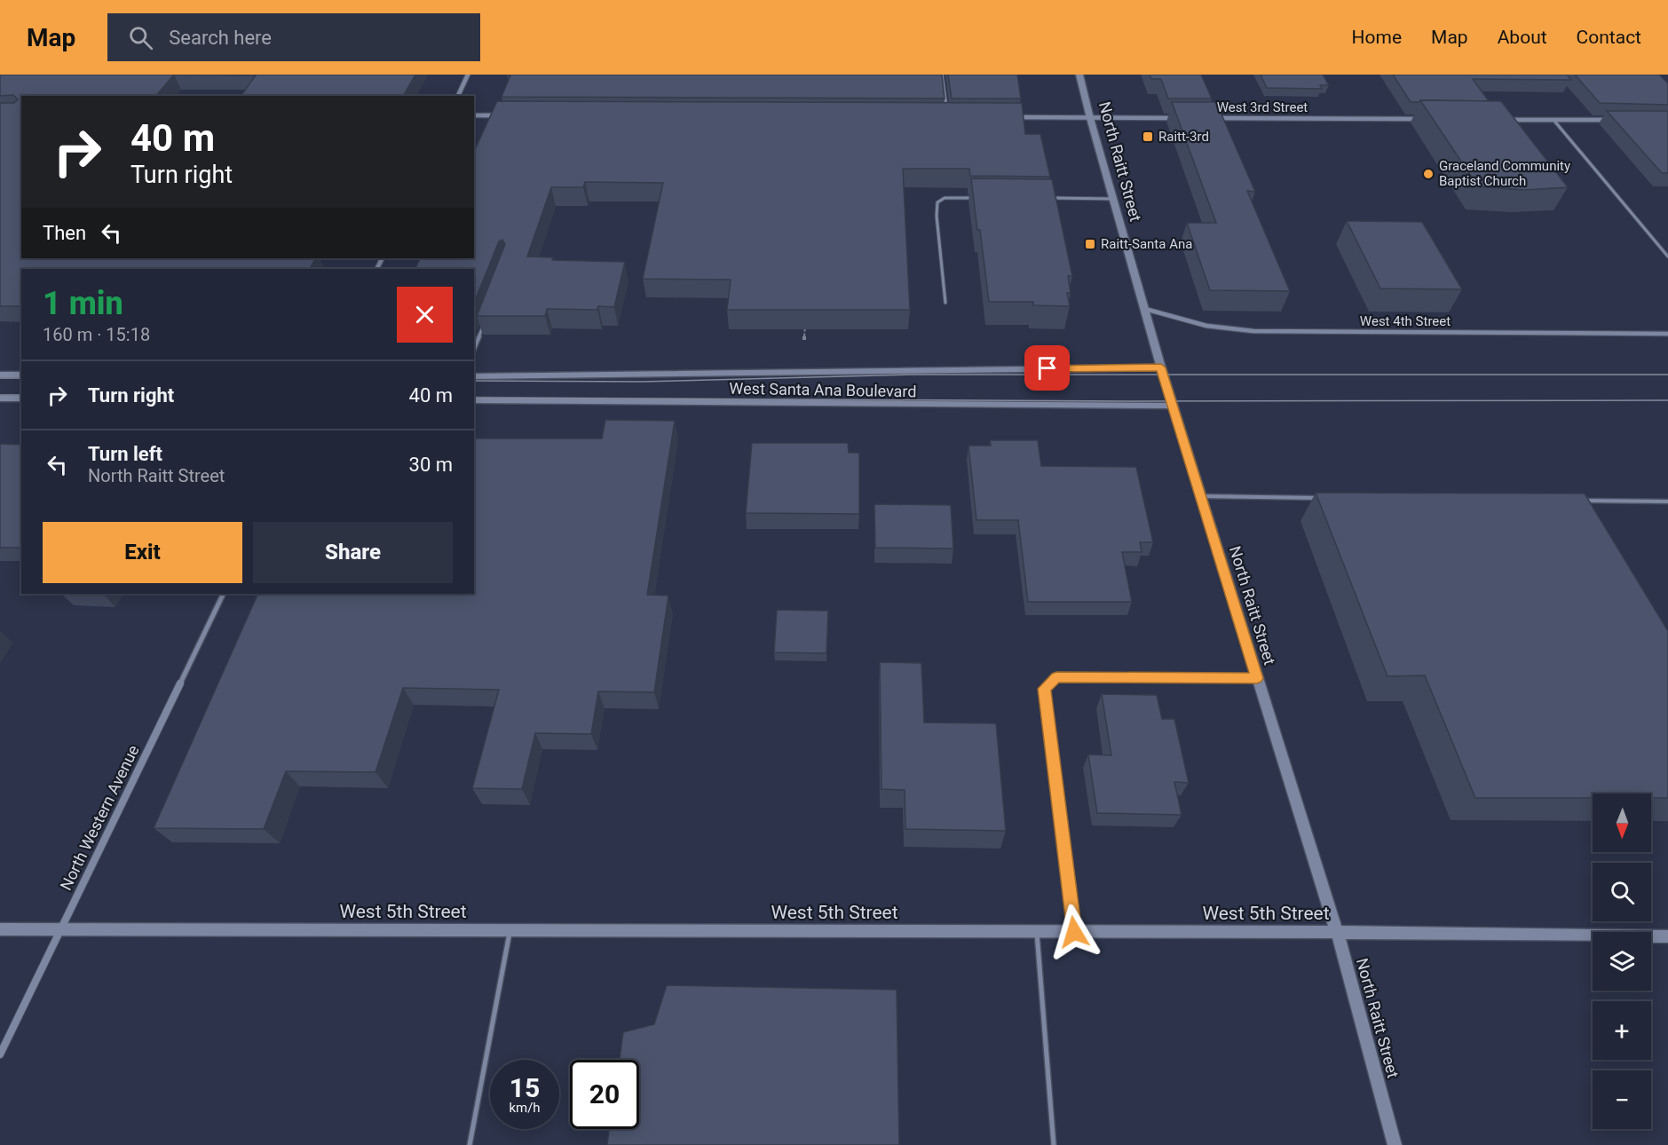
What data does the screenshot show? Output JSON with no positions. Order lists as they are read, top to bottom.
{
  "streets": {
    "street": [
      "West 3rd Street",
      "North Raitt Street",
      "West 4th Street",
      "West Santa Ana Boulevard",
      "North Western Avenue",
      "West 5th Street"
    ]
  },
  "crossings": [
    ["North Raitt Street", "West 4th Street"],
    ["North Raitt Street", "West Santa Ana Boulevard"],
    ["North Raitt Street", "West 5th Street"],
    ["North Western Avenue", "West 5th Street"]
  ],
  "places": {
    "transit": ["Raitt-3rd", "Raitt-Santa Ana"],
    "other": ["Graceland Community Baptist Church"]
  },
  "north": "bottom",
  "page": {
    "header": "Map",
    "search": "Search here",
    "nav": [
      "Home",
      "Map",
      "About",
      "Contact"
    ],
    "turn": ["40 m", "Turn right"],
    "then": "Then",
    "heading": ["1 min", "160 m · 15:18"],
    "list": [
      {
        "name": "Turn right",
        "value": "40 m"
      },
      {
        "name": "Turn left",
        "note": "North Raitt Street",
        "value": "30 m"
      }
    ],
    "buttons": ["Exit", "Share"],
    "map_buttons": ["+", "−"],
    "speed": "15 km/h",
    "limit": "20"
  }
}
